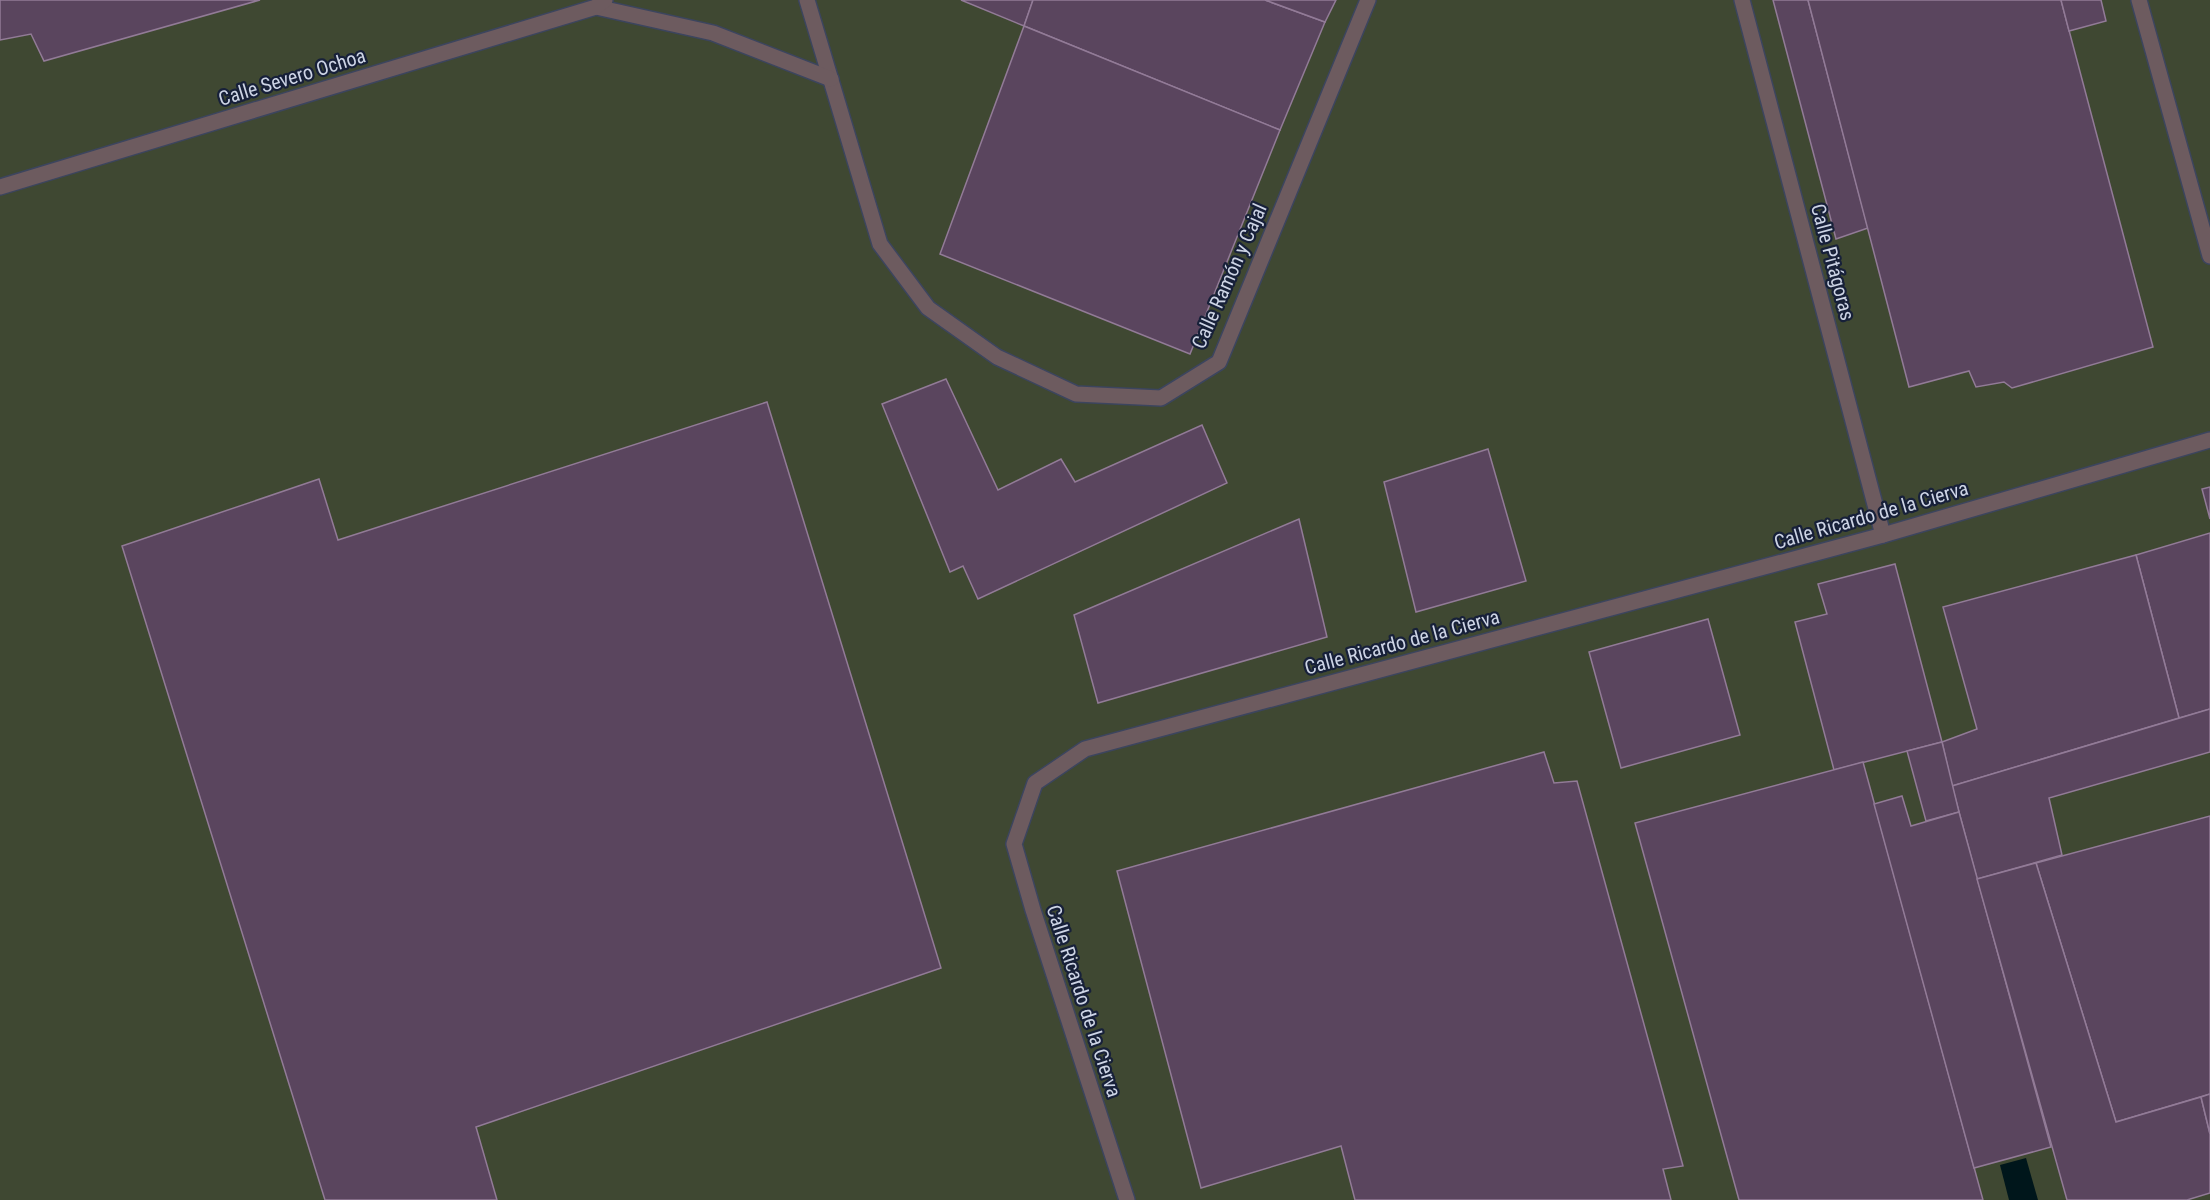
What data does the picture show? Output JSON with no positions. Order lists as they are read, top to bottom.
{
  "streets": {
    "street": [
      "Calle Severo Ochoa",
      "Calle Pitágoras",
      "Calle Ramón y Cajal",
      "Calle Ricardo de la Cierva"
    ]
  },
  "crossings": [
    ["Calle Severo Ochoa", "Calle Ramón y Cajal"],
    ["Calle Pitágoras", "Calle Ricardo de la Cierva"]
  ]
}
